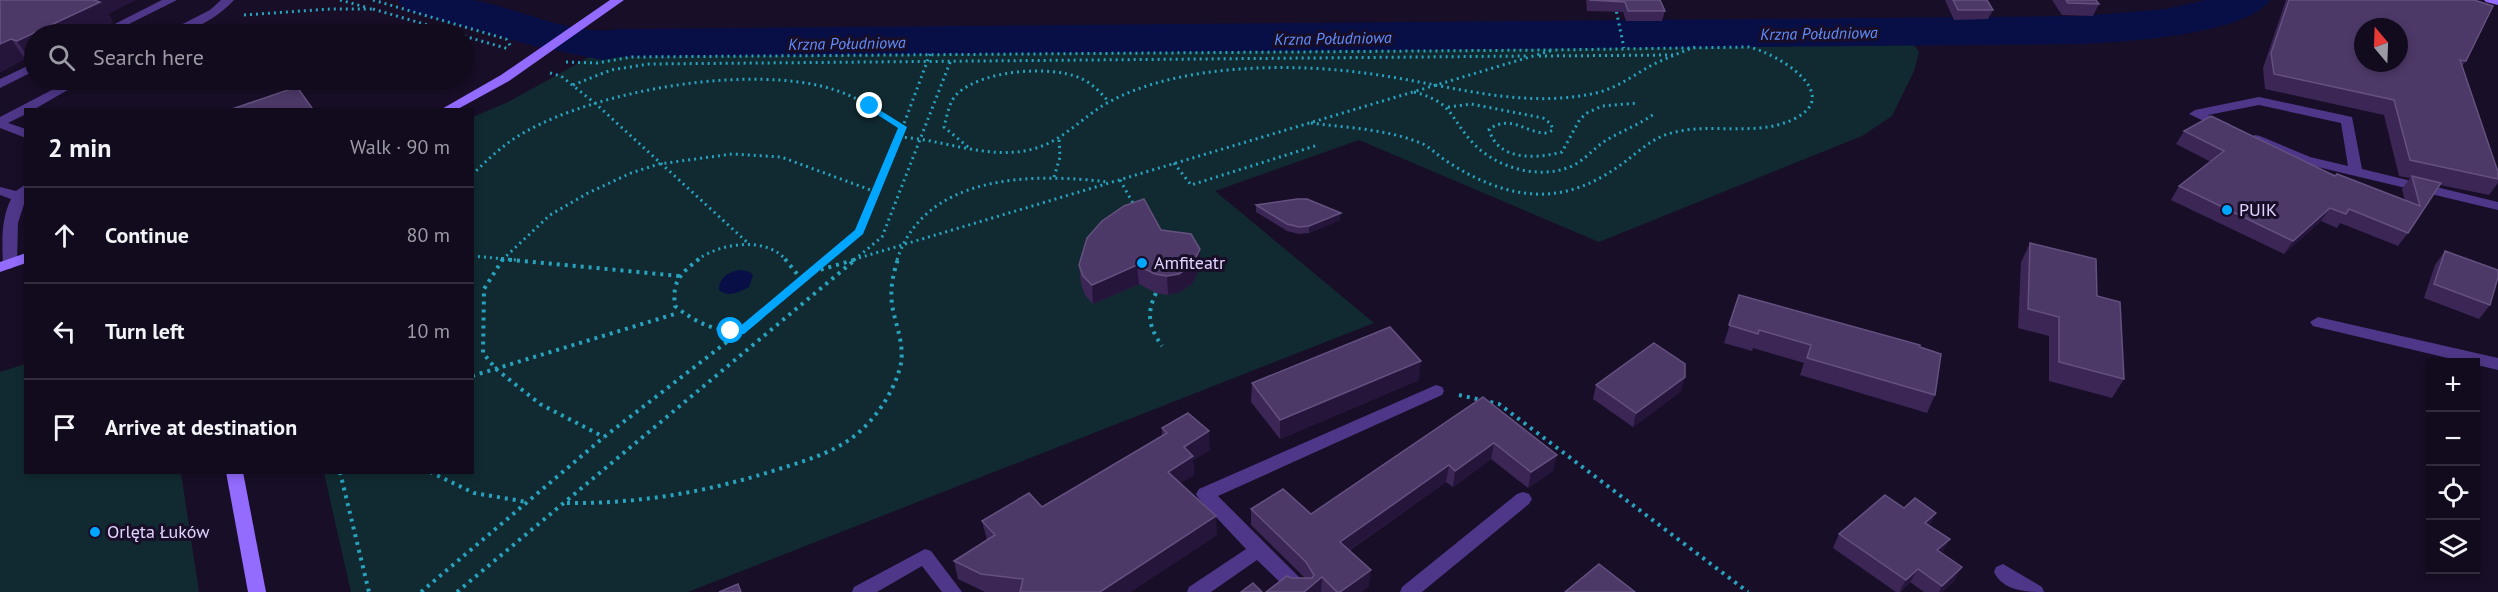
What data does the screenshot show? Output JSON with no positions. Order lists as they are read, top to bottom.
{
  "water": ["Krzna Południowa"],
  "places": ["PUIK", "Amfiteatr", "Orlęta Łuków"],
  "north": "top",
  "page": {
    "search": "Search here",
    "heading": ["2 min", "Walk · 90 m"],
    "list": [
      ["Continue", "80 m"],
      ["Turn left", "10 m"],
      "Arrive at destination"
    ],
    "map_buttons": ["+", "−"]
  }
}
